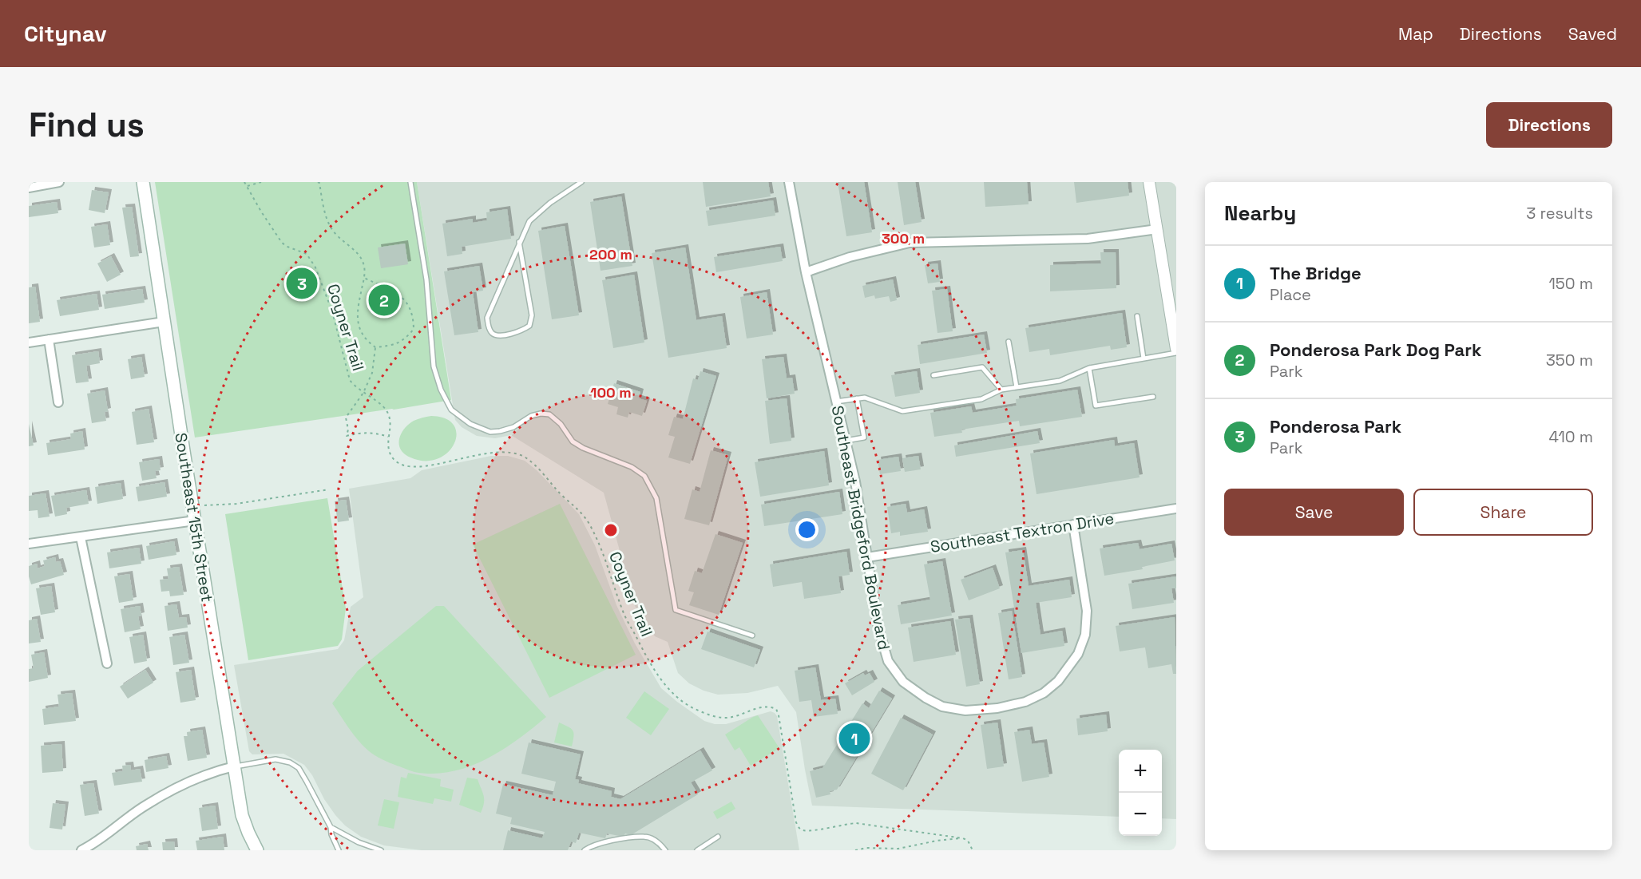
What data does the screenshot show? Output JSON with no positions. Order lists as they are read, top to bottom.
{
  "streets": {
    "main road": ["Southeast 15th Street"],
    "street": ["Southeast Bridgeford Boulevard", "Southeast Textron Drive"],
    "path": ["Coyner Trail"]
  },
  "crossings": [
    ["Southeast Bridgeford Boulevard", "Southeast Textron Drive"]
  ],
  "page": {
    "header": "Citynav",
    "nav": ["Map", "Directions", "Saved"],
    "buttons": [
      "Directions",
      ["Save", "Share"]
    ],
    "title": "Find us",
    "heading": ["Nearby", "3 results"],
    "list": [
      {
        "mark": "1",
        "name": "The Bridge",
        "note": "Place",
        "value": "150 m"
      },
      {
        "mark": "2",
        "name": "Ponderosa Park Dog Park",
        "note": "Park",
        "value": "350 m"
      },
      {
        "mark": "3",
        "name": "Ponderosa Park",
        "note": "Park",
        "value": "410 m"
      }
    ],
    "pins": ["3", "2", "1"],
    "map_buttons": ["+", "−"]
  },
  "rings": ["300 m", "200 m", "100 m"]
}
